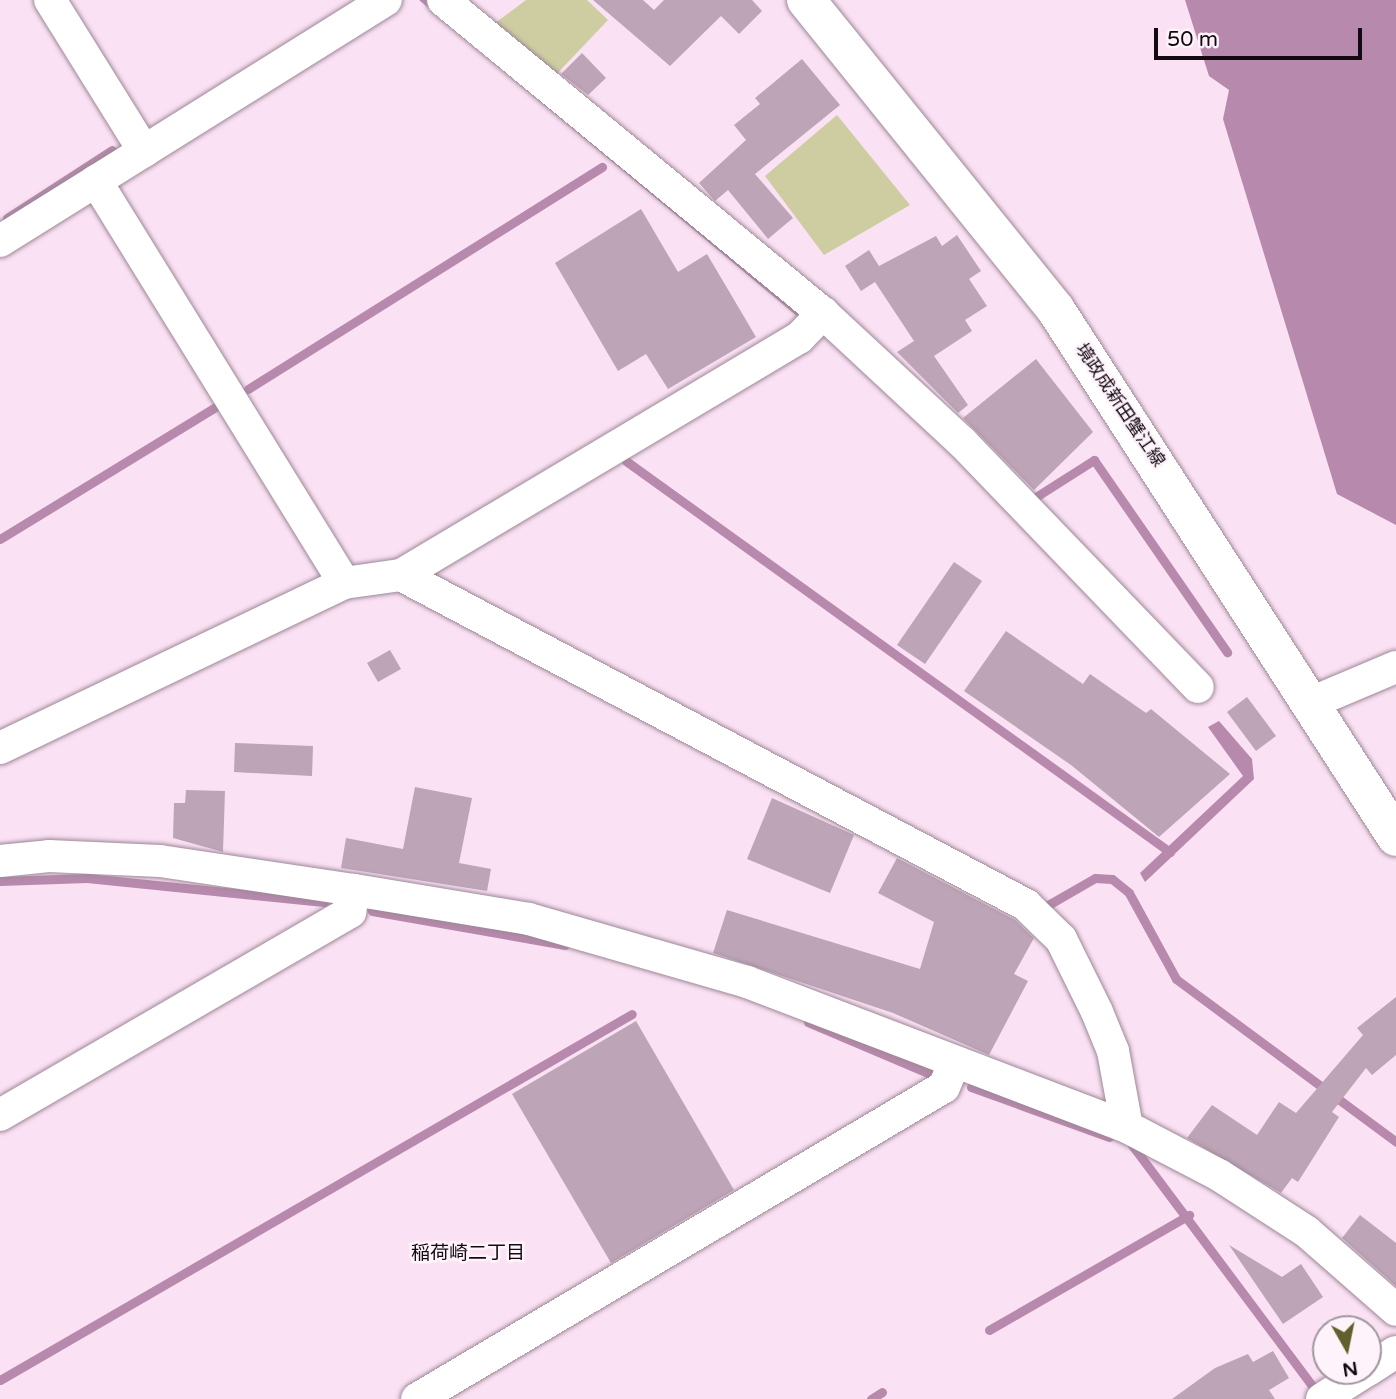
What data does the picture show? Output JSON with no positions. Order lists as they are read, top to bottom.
{
  "streets": {
    "main road": ["境政成新田蟹江線"]
  },
  "districts": ["稲荷崎二丁目"],
  "scale_bar": "50 m",
  "north": "bottom"
}
